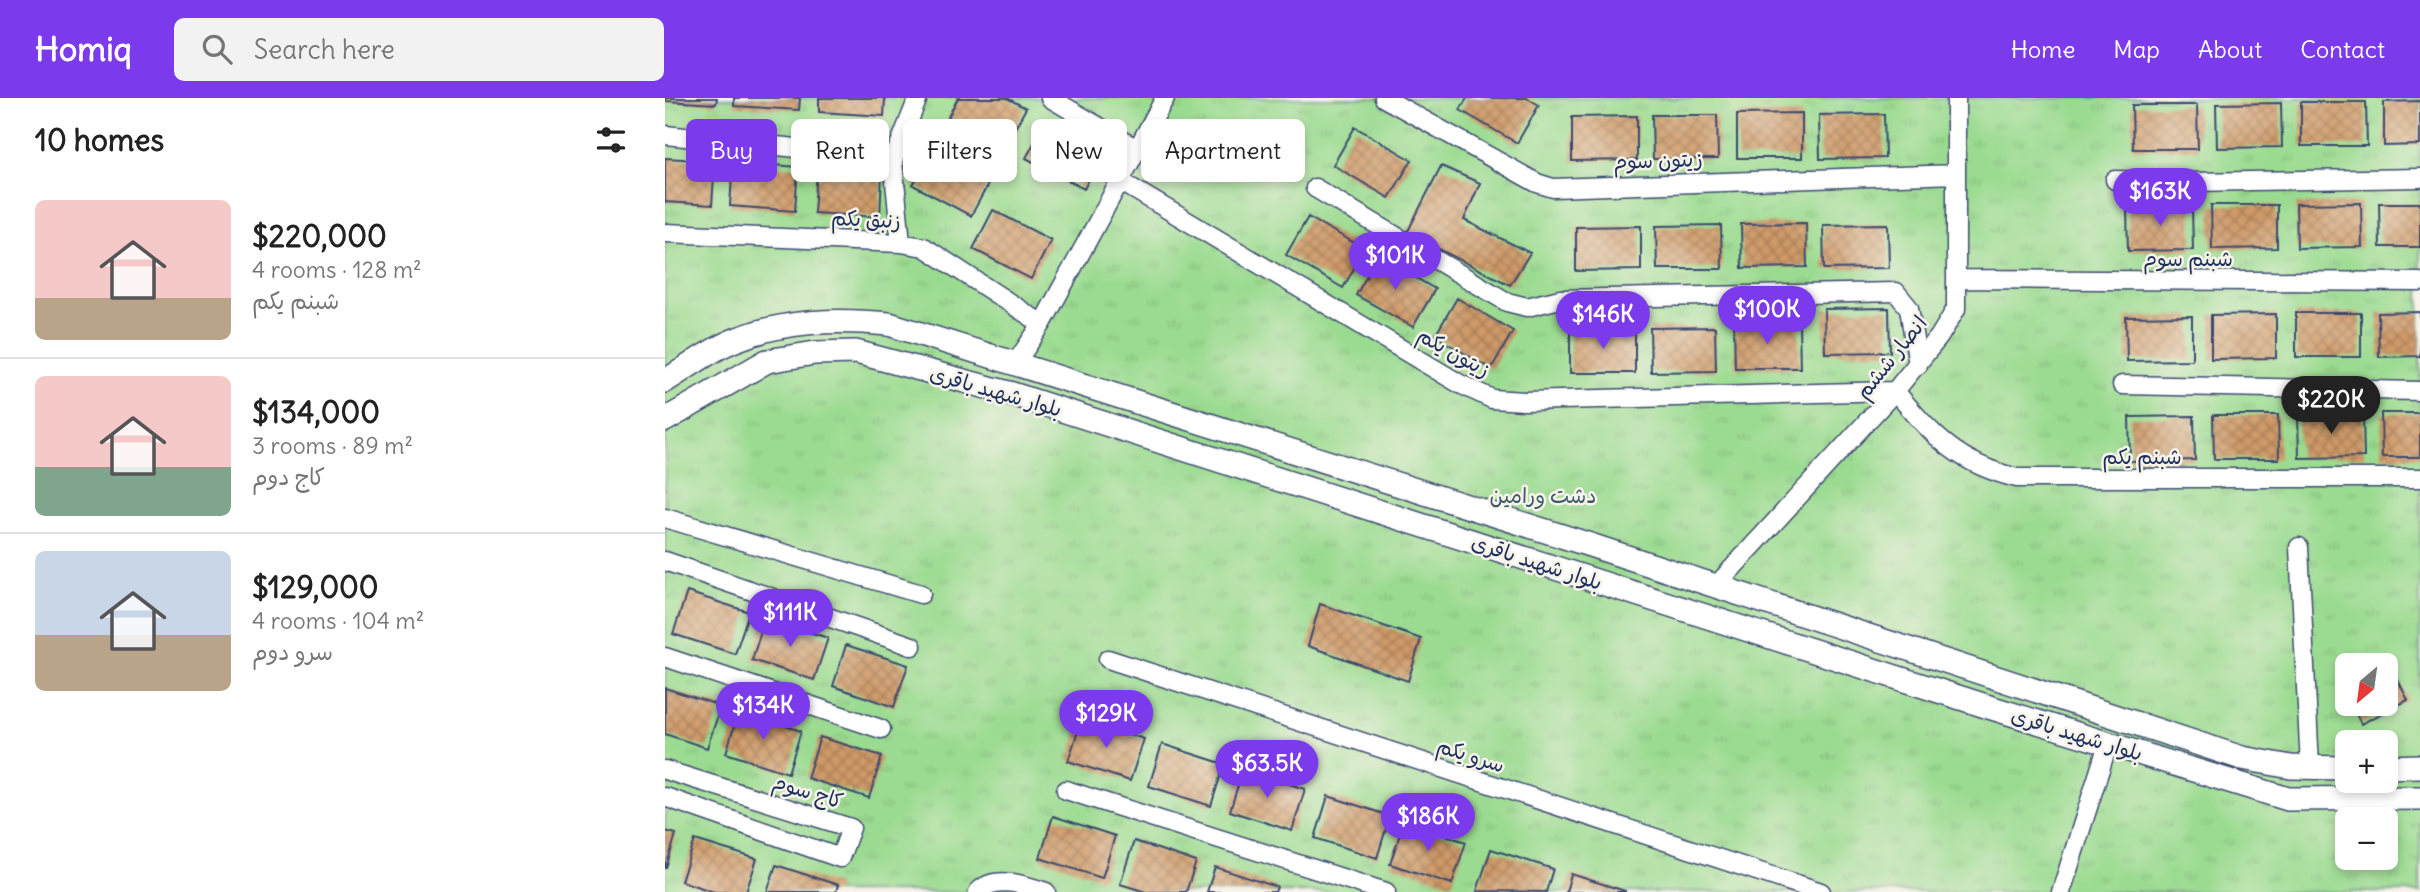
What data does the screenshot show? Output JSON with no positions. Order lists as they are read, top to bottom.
{
  "streets": {
    "street": [
      "زیتون سوم",
      "زنبق یکم",
      "شبنم سوم",
      "زیتون یکم",
      "انصار ششم",
      "بلوار شهید باقری",
      "شبنم یکم",
      "سرو یکم",
      "کاج سوم"
    ]
  },
  "crossings": [
    ["زیتون سوم", "انصار ششم"],
    ["شبنم سوم", "انصار ششم"],
    ["زیتون یکم", "انصار ششم"],
    ["زیتون یکم", "شبنم یکم"],
    ["انصار ششم", "بلوار شهید باقری"],
    ["انصار ششم", "شبنم یکم"]
  ],
  "parks": ["دشت ورامین"],
  "north": "bottom left",
  "page": {
    "header": "Homiq",
    "search": "Search here",
    "nav": [
      "Home",
      "Map",
      "About",
      "Contact"
    ],
    "heading": "10 homes",
    "chip": [
      "Buy",
      "Rent",
      "Filters",
      "New",
      "Apartment"
    ],
    "price": [
      "$163K",
      "$101K",
      "$100K",
      "$146K",
      "$220K",
      "$111K",
      "$134K",
      "$129K",
      "$63.5K",
      "$186K"
    ],
    "list": [
      {
        "name": "$220,000",
        "note": "4 rooms · 128 m² · شبنم یکم"
      },
      {
        "name": "$134,000",
        "note": "3 rooms · 89 m² · کاج دوم"
      },
      {
        "name": "$129,000",
        "note": "4 rooms · 104 m² · سرو دوم"
      }
    ],
    "map_buttons": ["+", "−"]
  }
}
